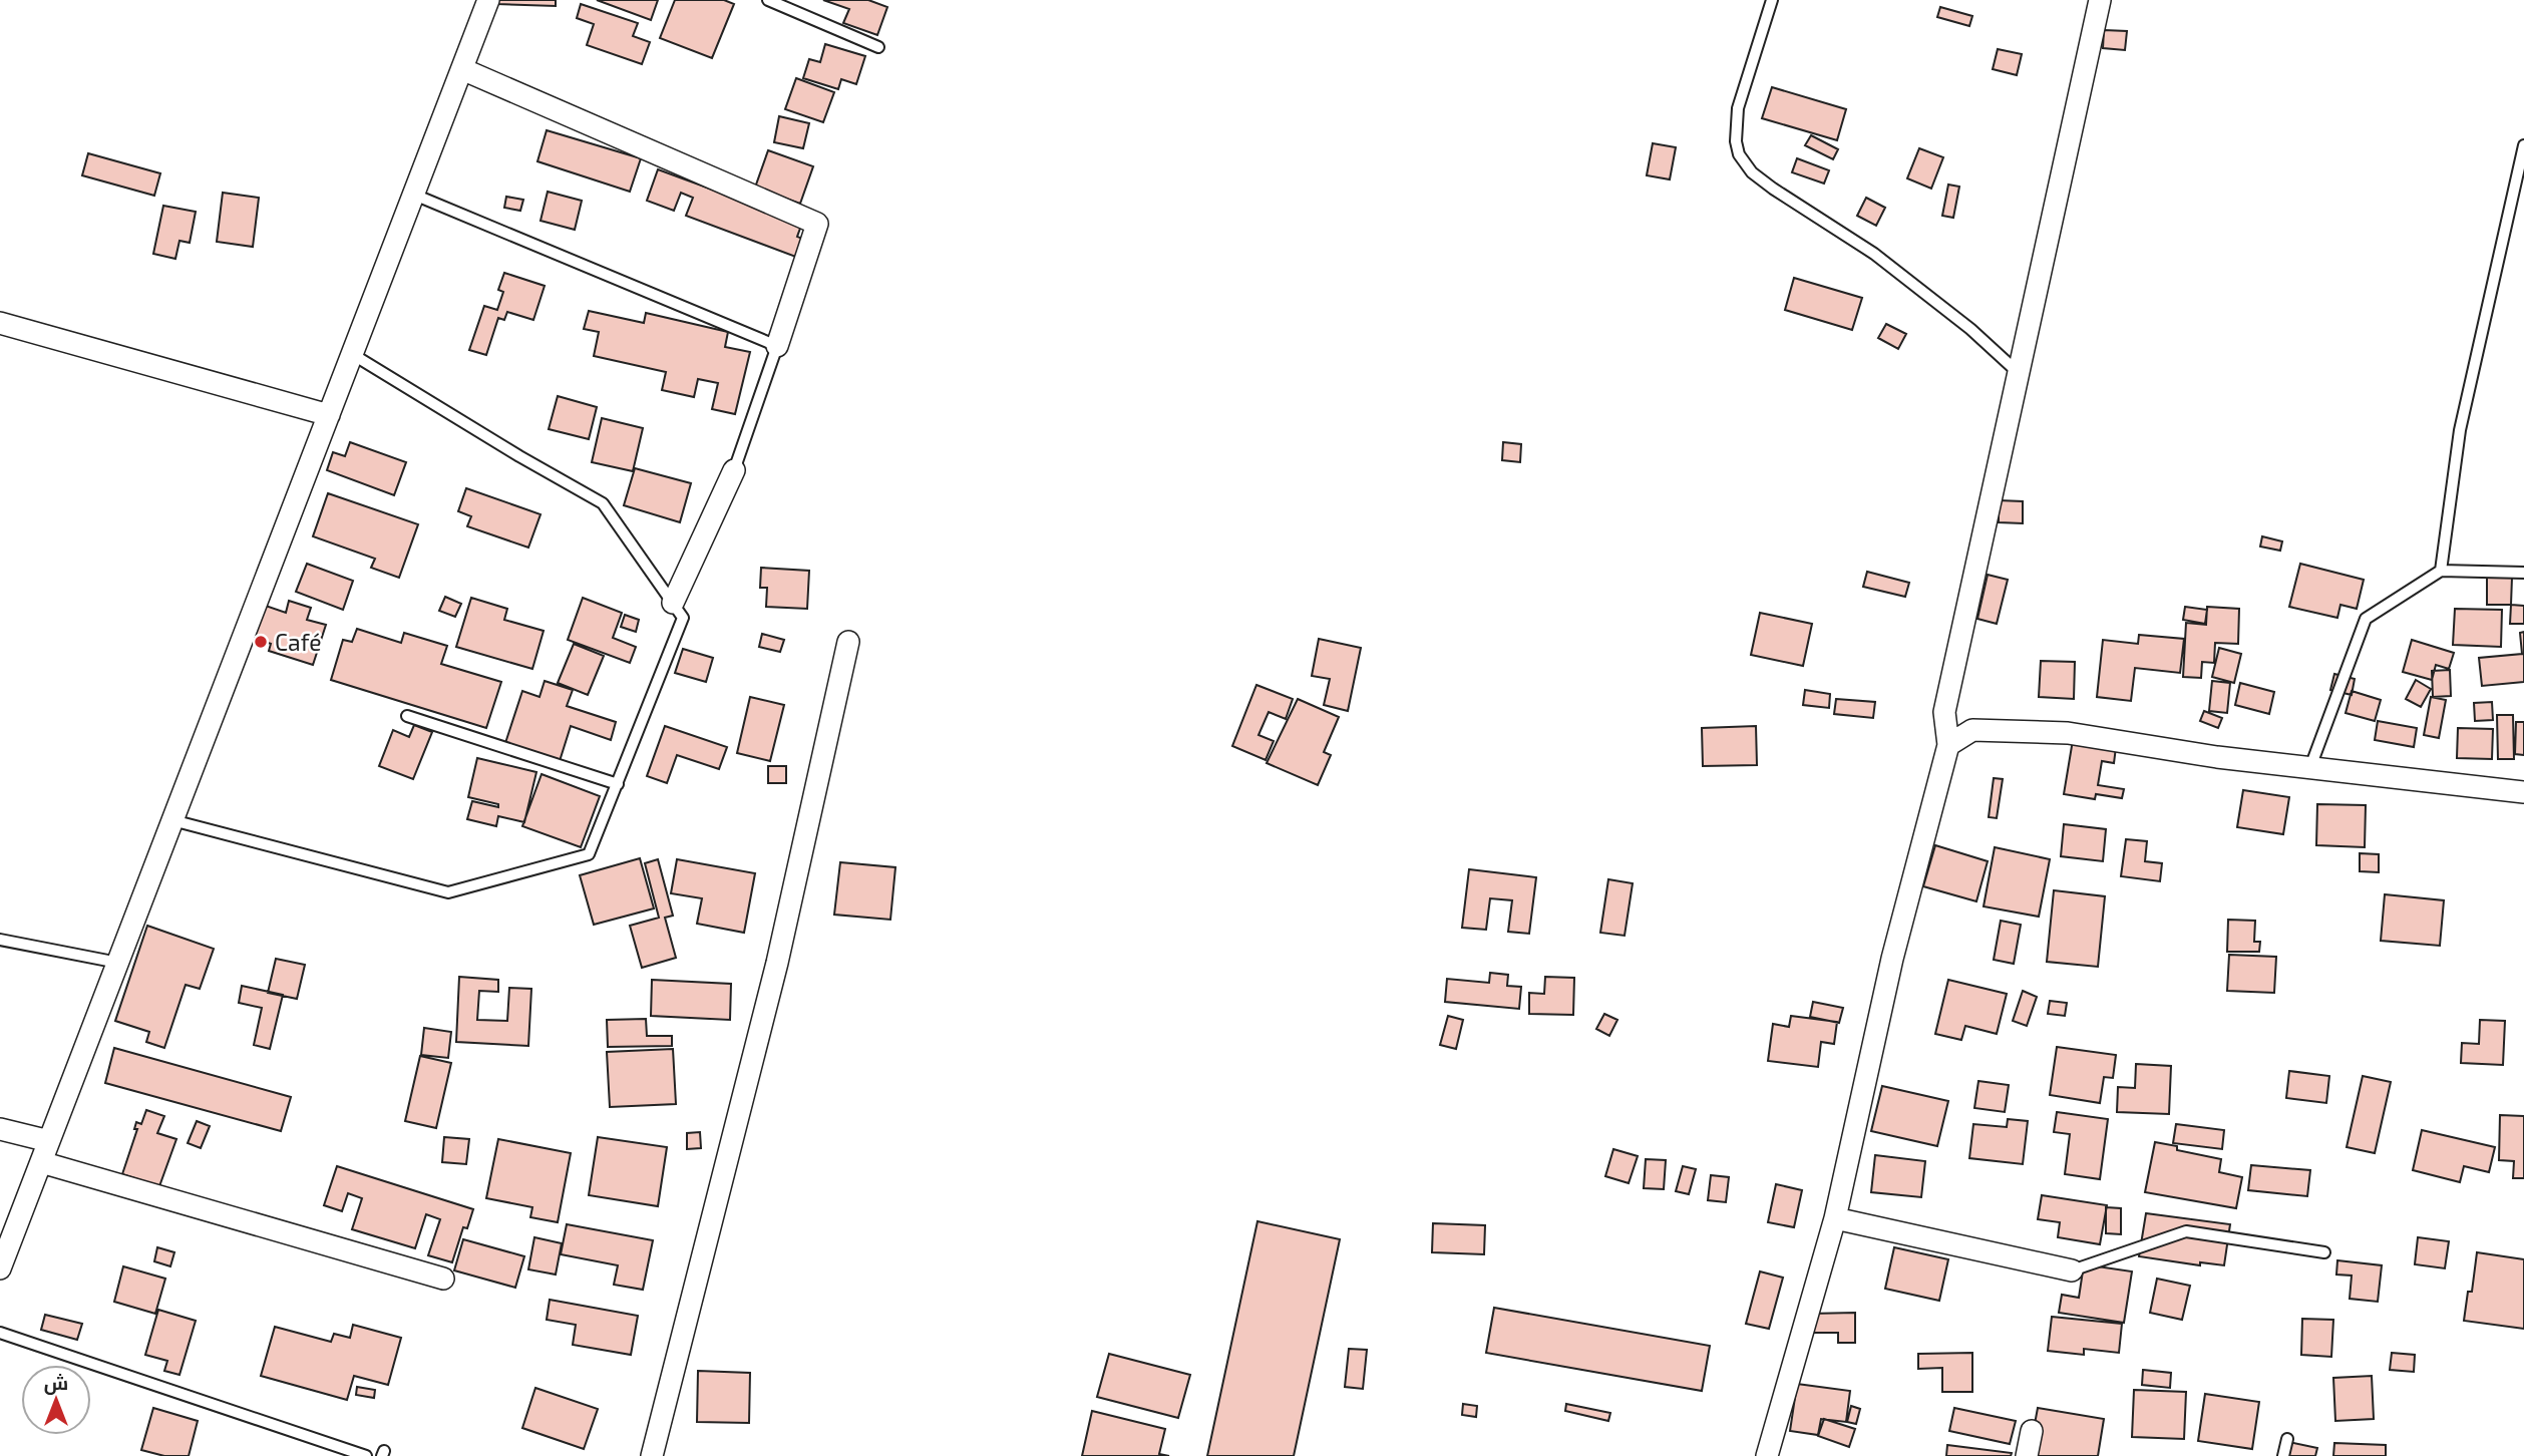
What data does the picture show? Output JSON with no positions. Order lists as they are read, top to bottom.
{
  "places": ["Café"],
  "north": "top"
}
